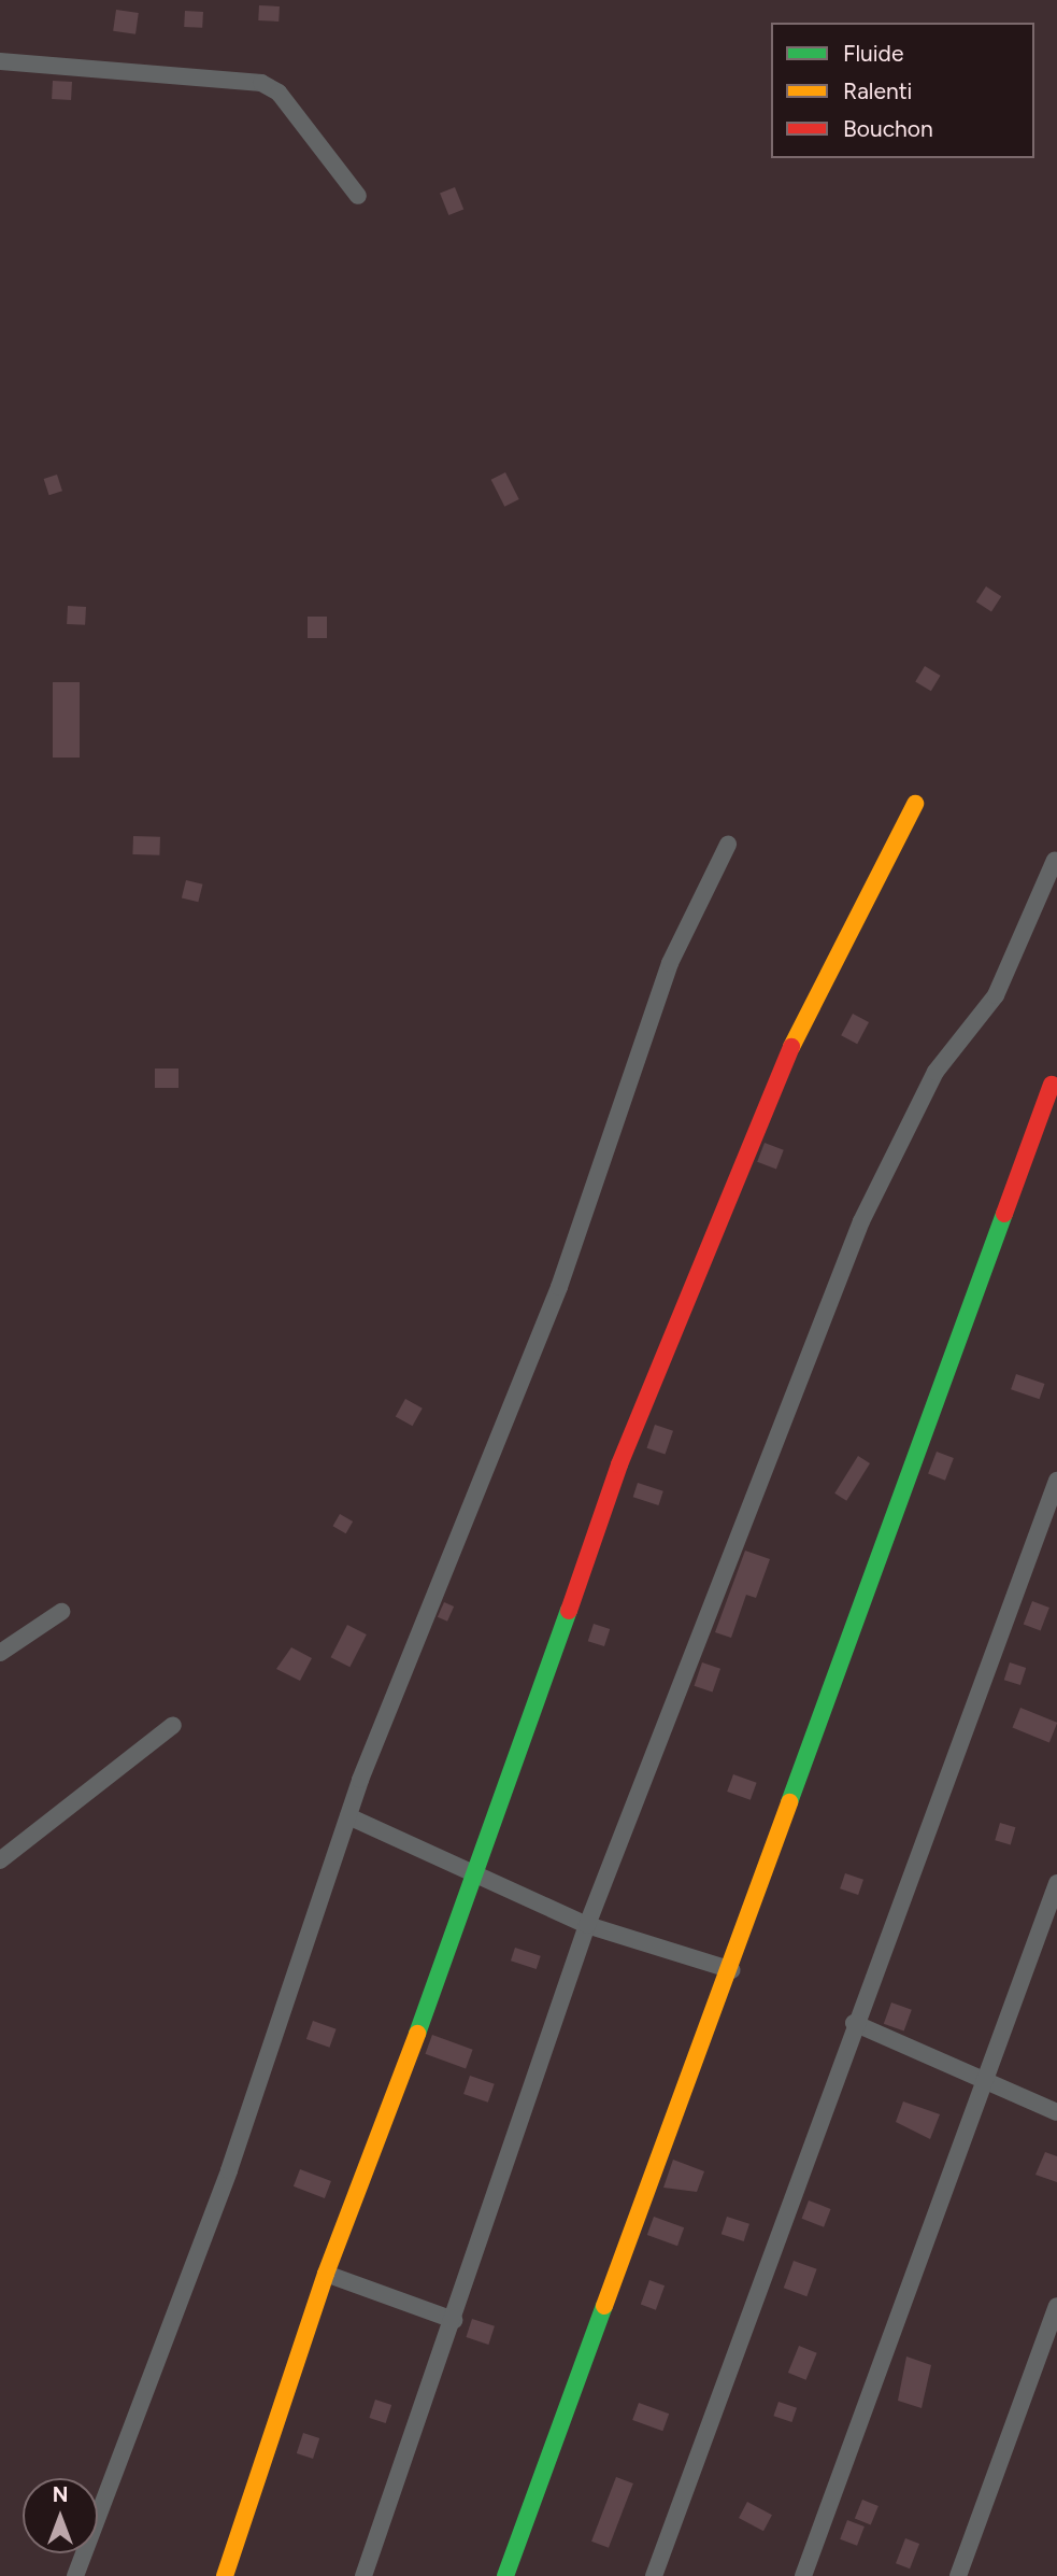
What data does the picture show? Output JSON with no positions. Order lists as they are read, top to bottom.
{
  "legend": ["Fluide", "Ralenti", "Bouchon"],
  "north": "top"
}
